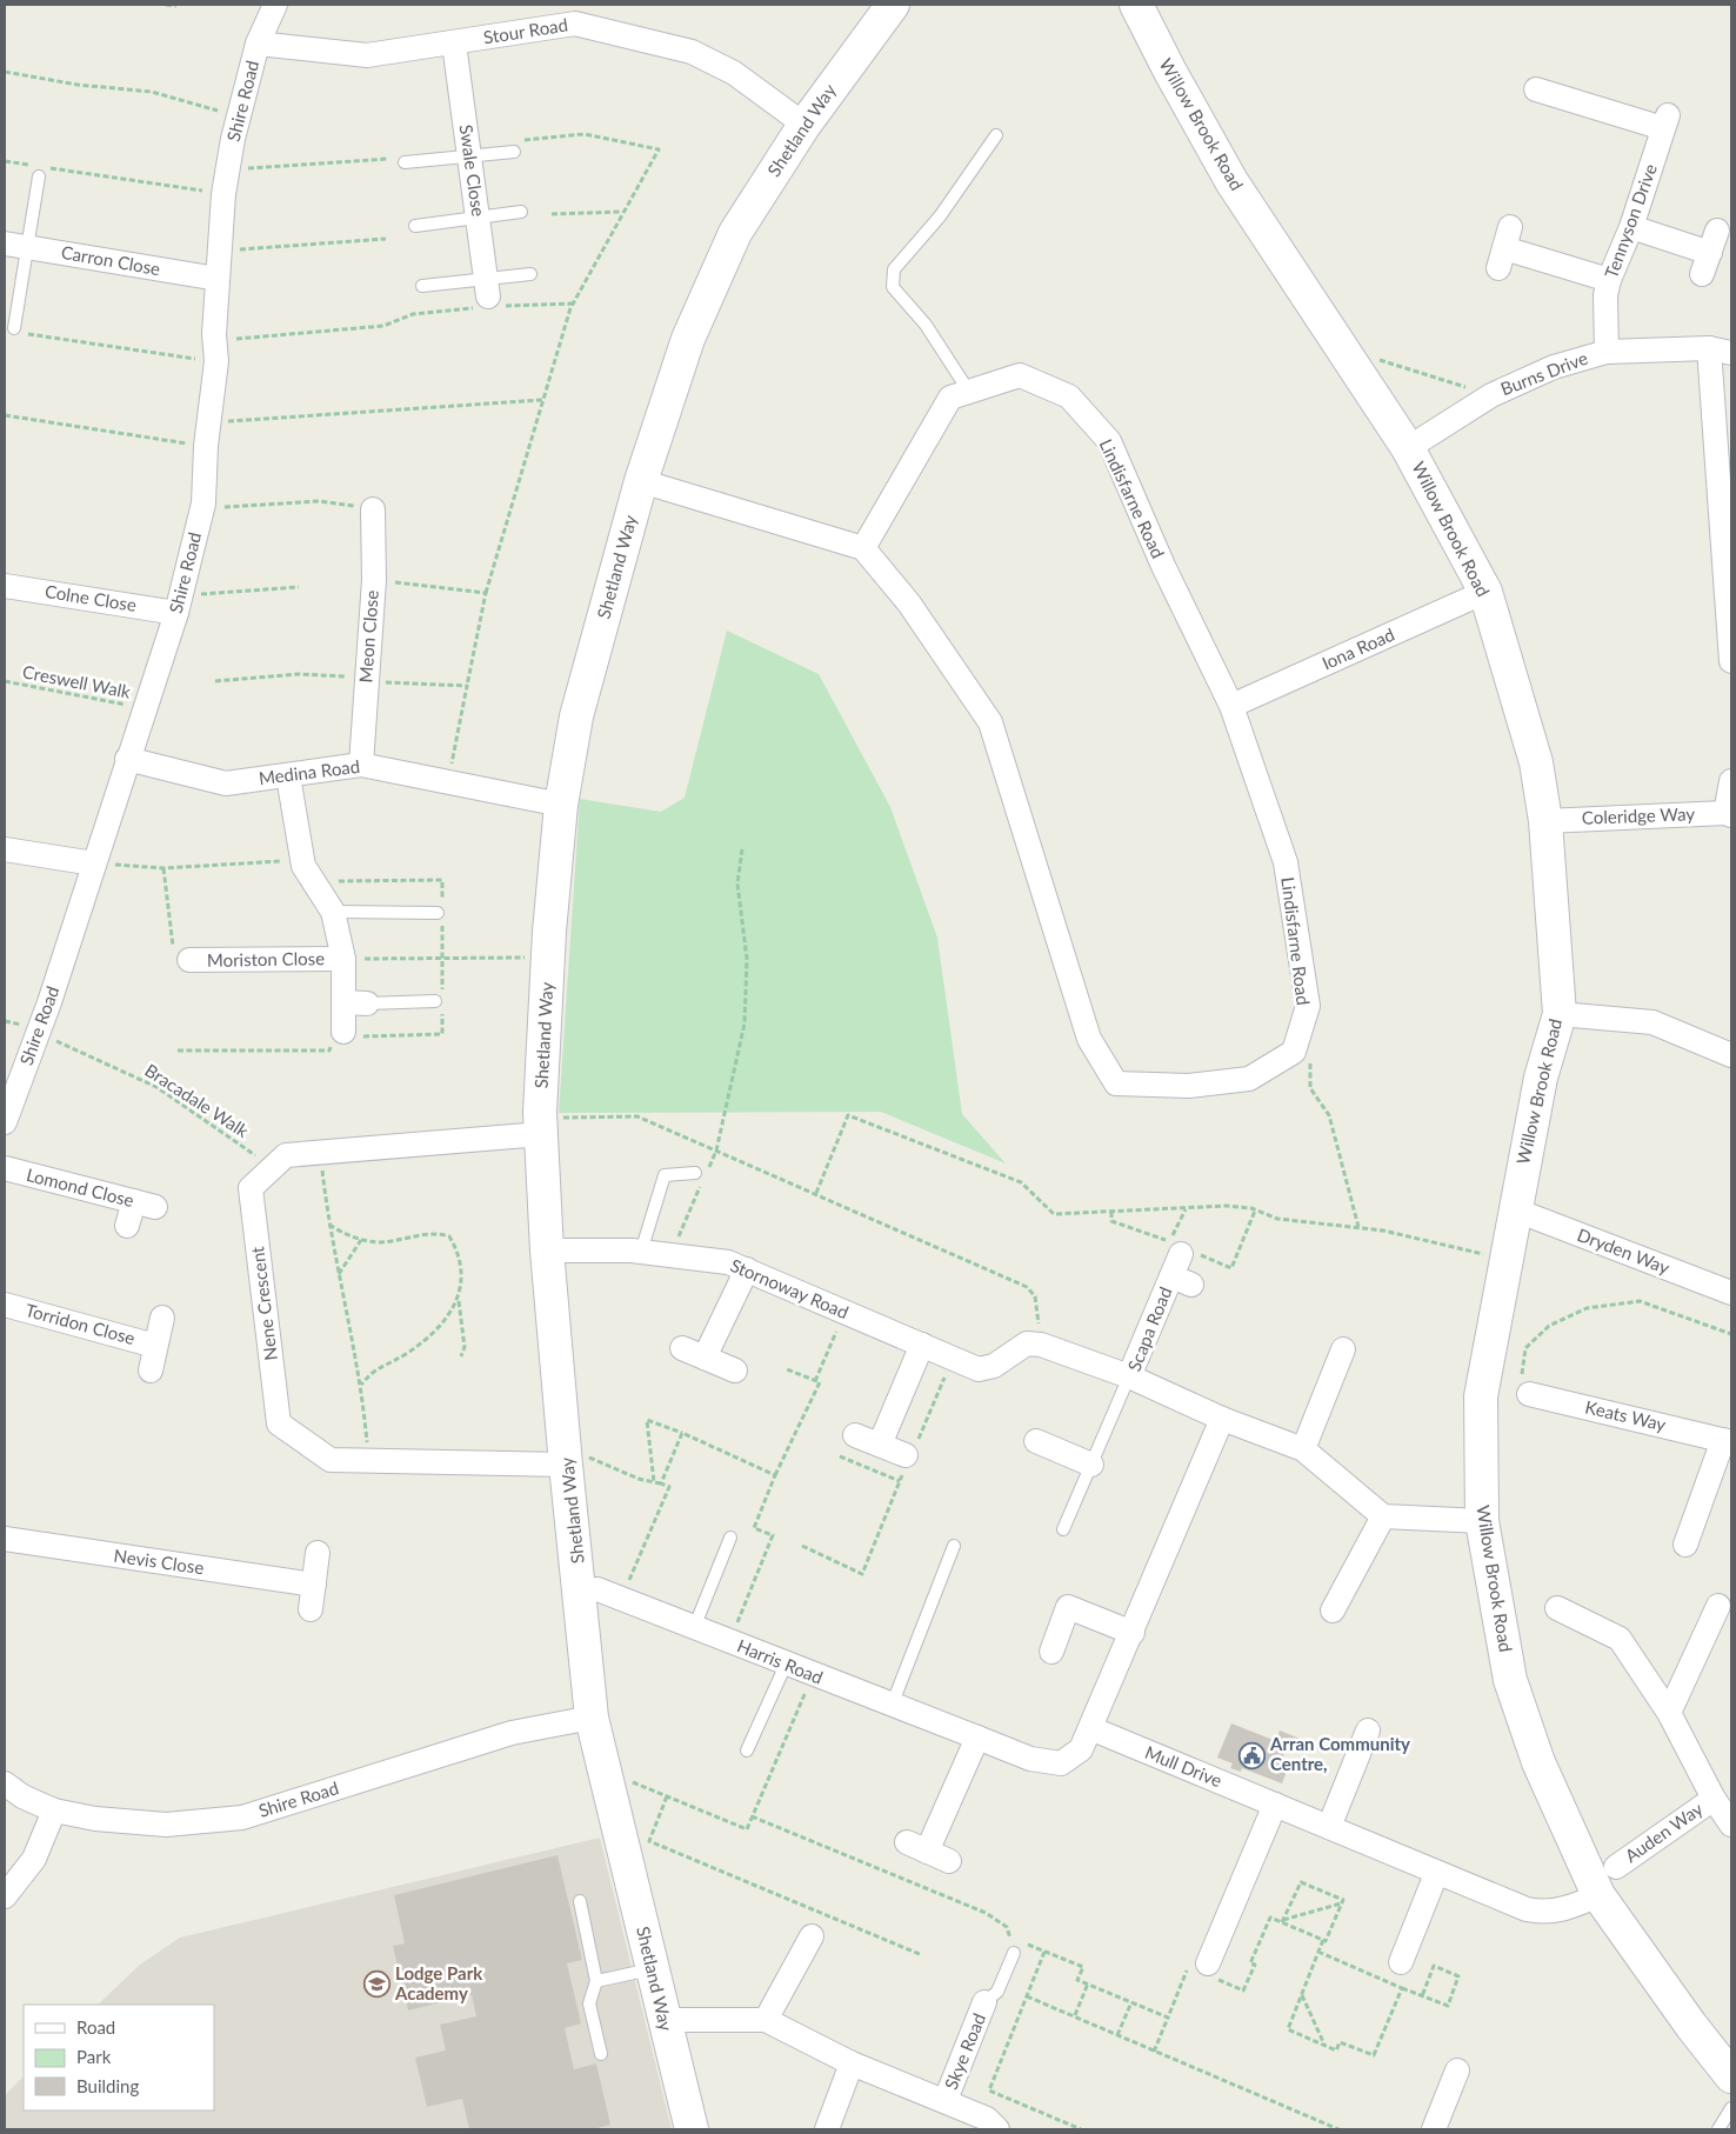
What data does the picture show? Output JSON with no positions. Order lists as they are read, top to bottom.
{
  "streets": {
    "street": [
      "Stour Road",
      "Shire Road",
      "Willow Brook Road",
      "Shetland Way",
      "Swale Close",
      "Tennyson Drive",
      "Carron Close",
      "Burns Drive",
      "Lindisfarne Road",
      "Colne Close",
      "Meon Close",
      "Iona Road",
      "Medina Road",
      "Coleridge Way",
      "Moriston Close",
      "Lomond Close",
      "Dryden Way",
      "Stornoway Road",
      "Nene Crescent",
      "Torridon Close",
      "Scapa Road",
      "Keats Way",
      "Nevis Close",
      "Harris Road",
      "Mull Drive",
      "Auden Way",
      "Skye Road"
    ],
    "path": ["Creswell Walk", "Bracadale Walk"]
  },
  "crossings": [
    ["Stour Road", "Shire Road"],
    ["Stour Road", "Shetland Way"],
    ["Stour Road", "Swale Close"],
    ["Shire Road", "Shetland Way"],
    ["Shire Road", "Carron Close"],
    ["Shire Road", "Colne Close"],
    ["Shire Road", "Creswell Walk"],
    ["Shire Road", "Medina Road"],
    ["Shire Road", "Bracadale Walk"],
    ["Willow Brook Road", "Burns Drive"],
    ["Willow Brook Road", "Iona Road"],
    ["Willow Brook Road", "Coleridge Way"],
    ["Willow Brook Road", "Dryden Way"],
    ["Willow Brook Road", "Mull Drive"],
    ["Shetland Way", "Medina Road"],
    ["Shetland Way", "Stornoway Road"],
    ["Shetland Way", "Nene Crescent"],
    ["Shetland Way", "Harris Road"],
    ["Shetland Way", "Skye Road"],
    ["Tennyson Drive", "Burns Drive"],
    ["Lindisfarne Road", "Iona Road"],
    ["Meon Close", "Medina Road"],
    ["Medina Road", "Moriston Close"],
    ["Bracadale Walk", "Nene Crescent"],
    ["Scapa Road", "Harris Road"],
    ["Harris Road", "Mull Drive"]
  ],
  "places": {
    "public building": ["Arran Community Centre,"],
    "school or university": ["Lodge Park Academy"]
  },
  "legend": ["Road", "Park", "Building"]
}
